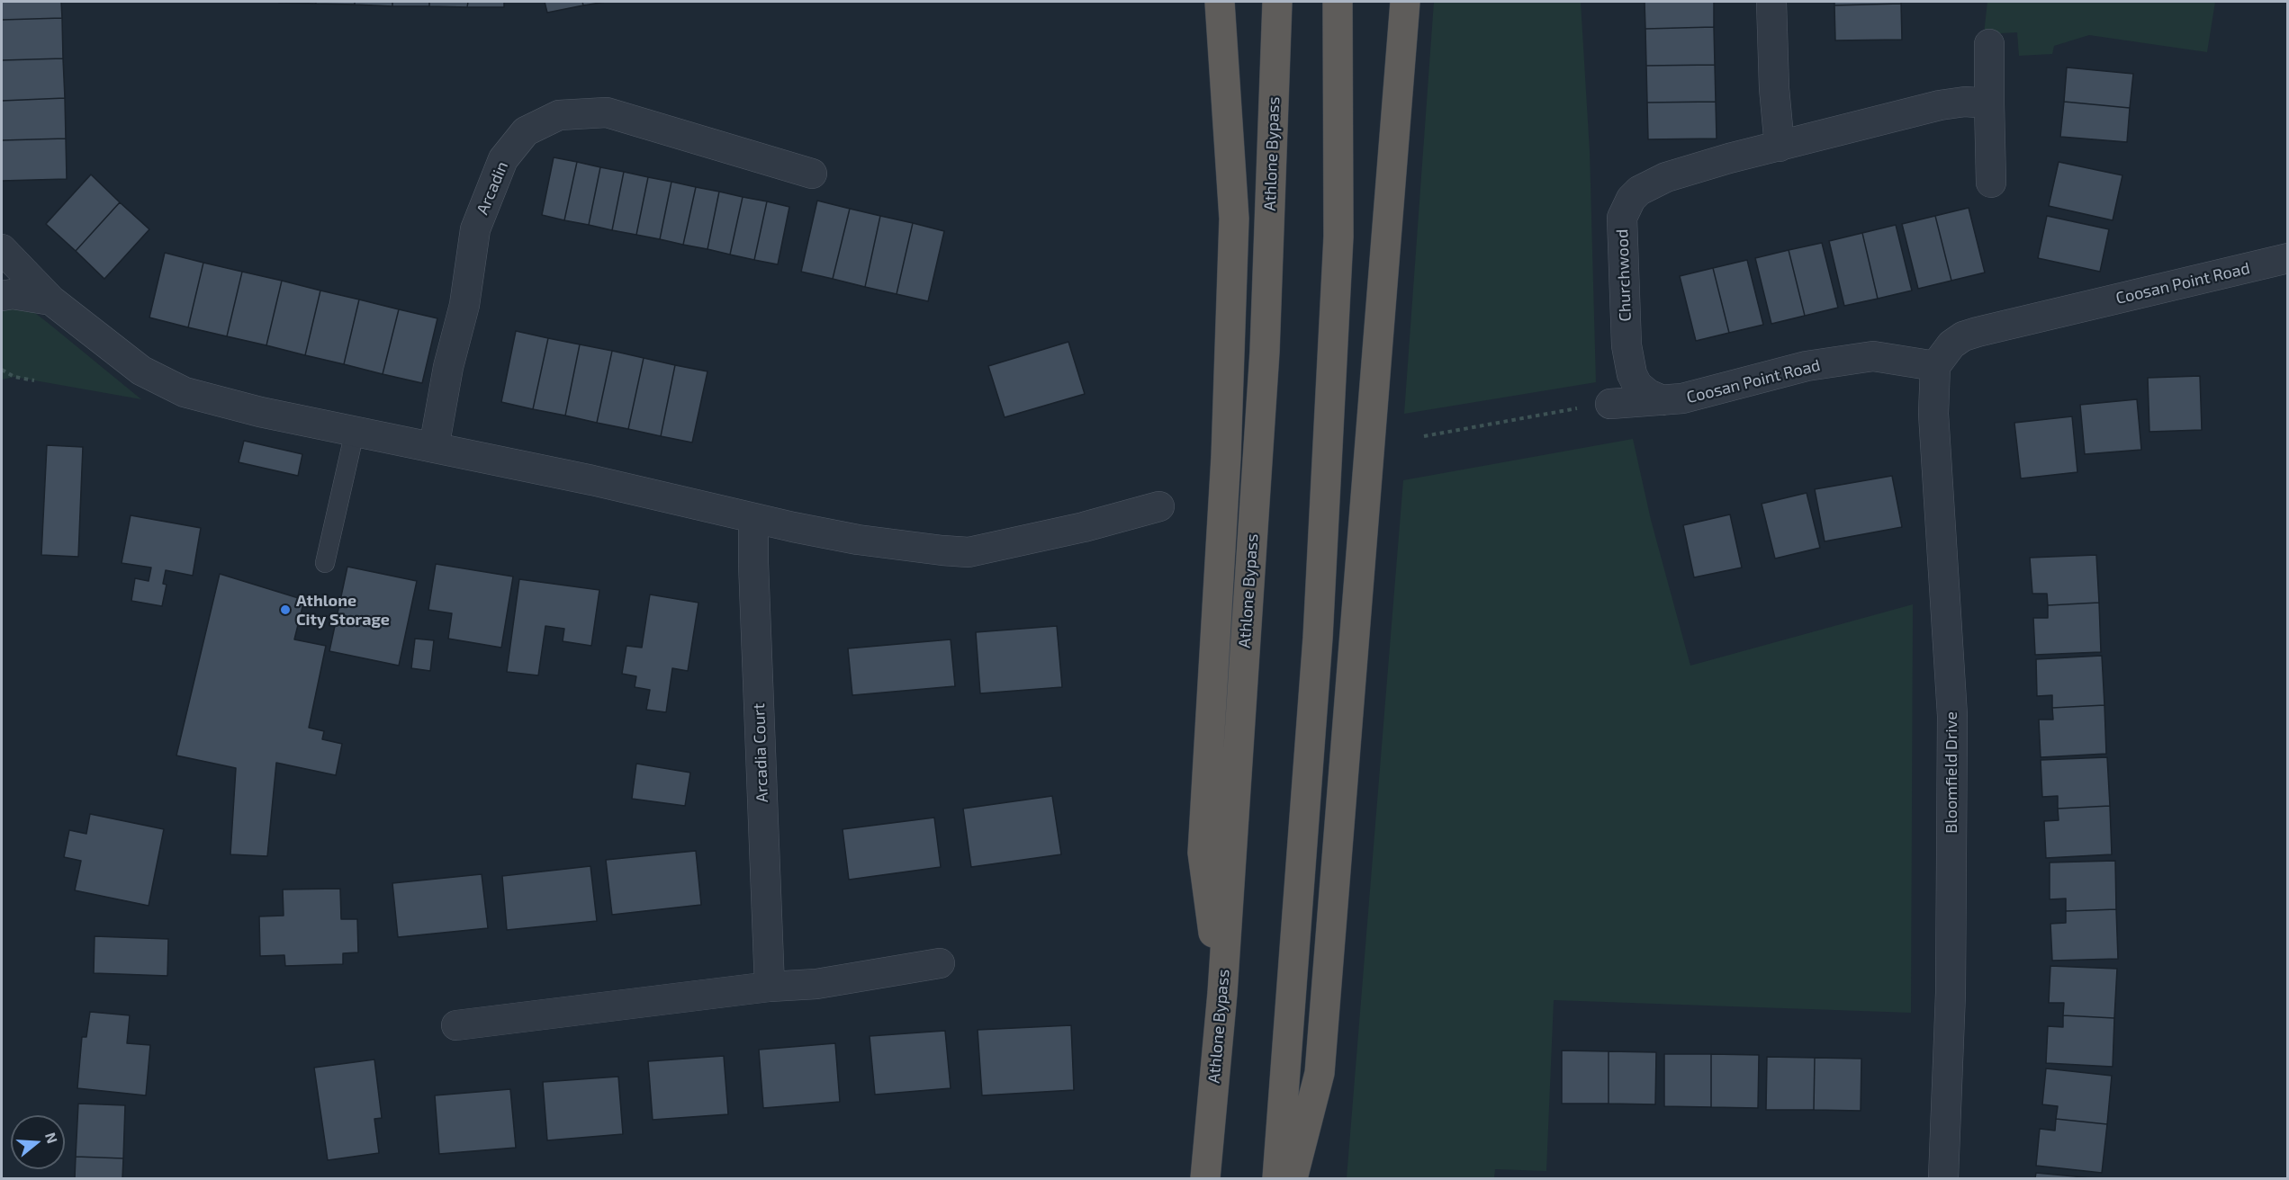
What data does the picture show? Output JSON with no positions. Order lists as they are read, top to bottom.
{
  "streets": {
    "highway": ["Athlone Bypass"],
    "street": [
      "Arcadin",
      "Churchwood",
      "Coosan Point Road",
      "Arcadia Court",
      "Bloomfield Drive"
    ]
  },
  "crossings": [
    ["Churchwood", "Coosan Point Road"],
    ["Coosan Point Road", "Bloomfield Drive"]
  ],
  "places": ["Athlone City Storage"],
  "north": "right"
}
